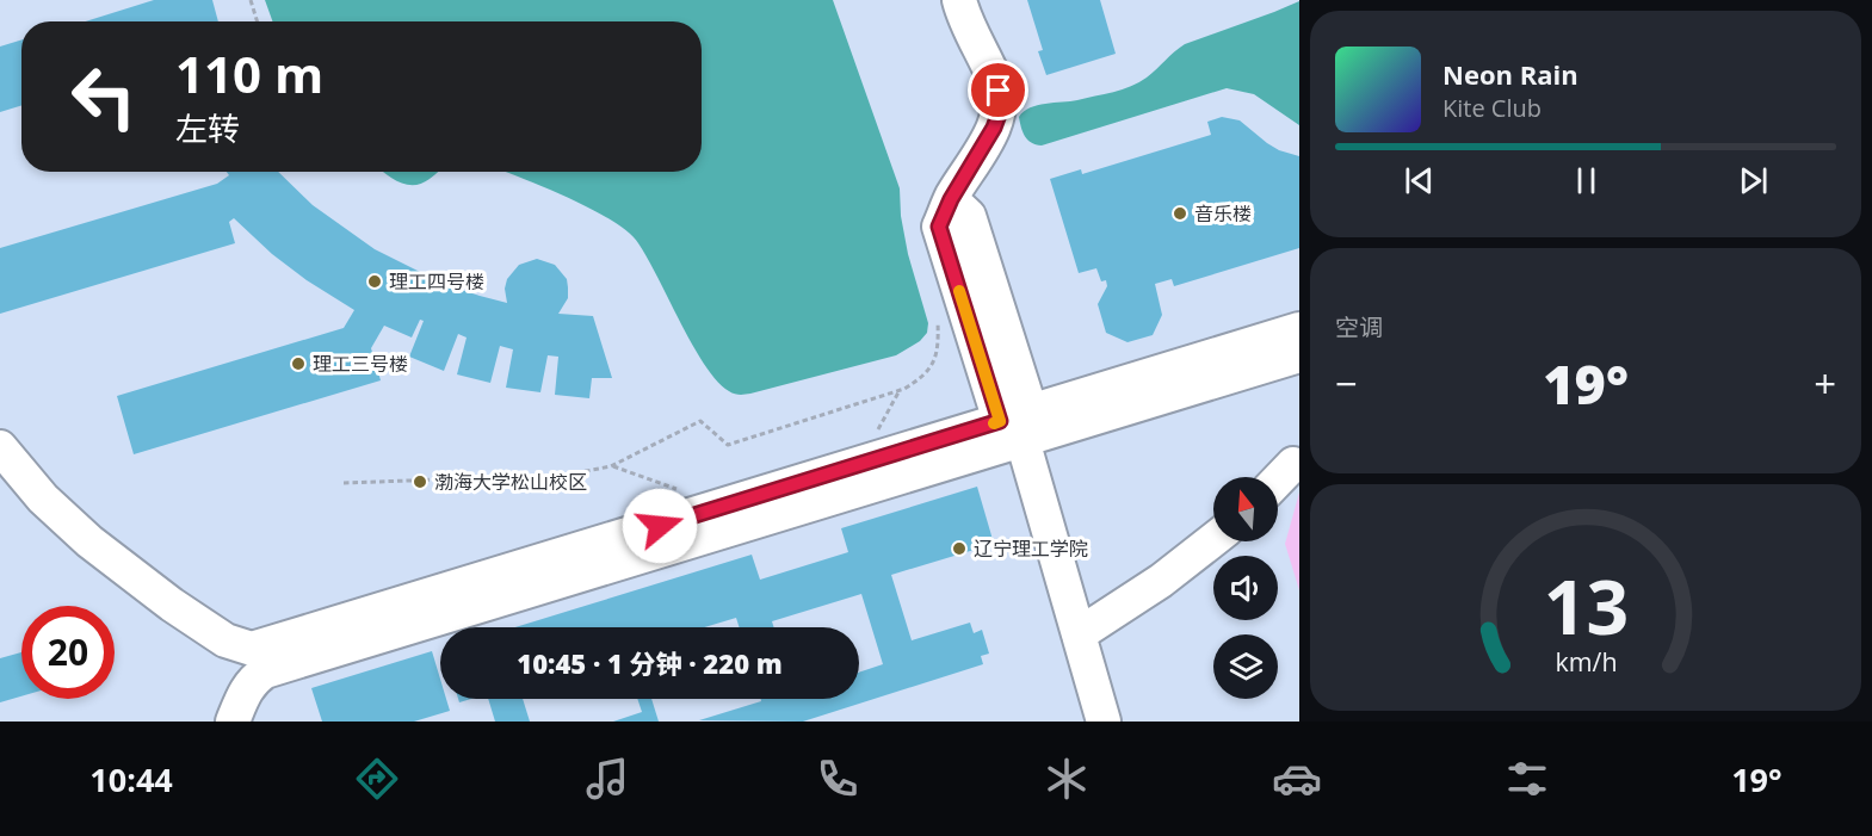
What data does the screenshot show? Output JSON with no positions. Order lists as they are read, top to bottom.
{
  "places": [
    "音乐楼",
    "理工四号楼",
    "理工三号楼",
    "渤海大学松山校区",
    "辽宁理工学院"
  ],
  "north": "top",
  "page": {
    "turn": ["110 m", "左转"],
    "song": ["Neon Rain", "Kite Club"],
    "tile": "空调",
    "heat": ["−", "19°", "+"],
    "limit": "20",
    "trip": "10:45 · 1 分钟 · 220 m",
    "tabs": ["10:44", "19°"],
    "gauge": ["13", "km/h"]
  }
}
